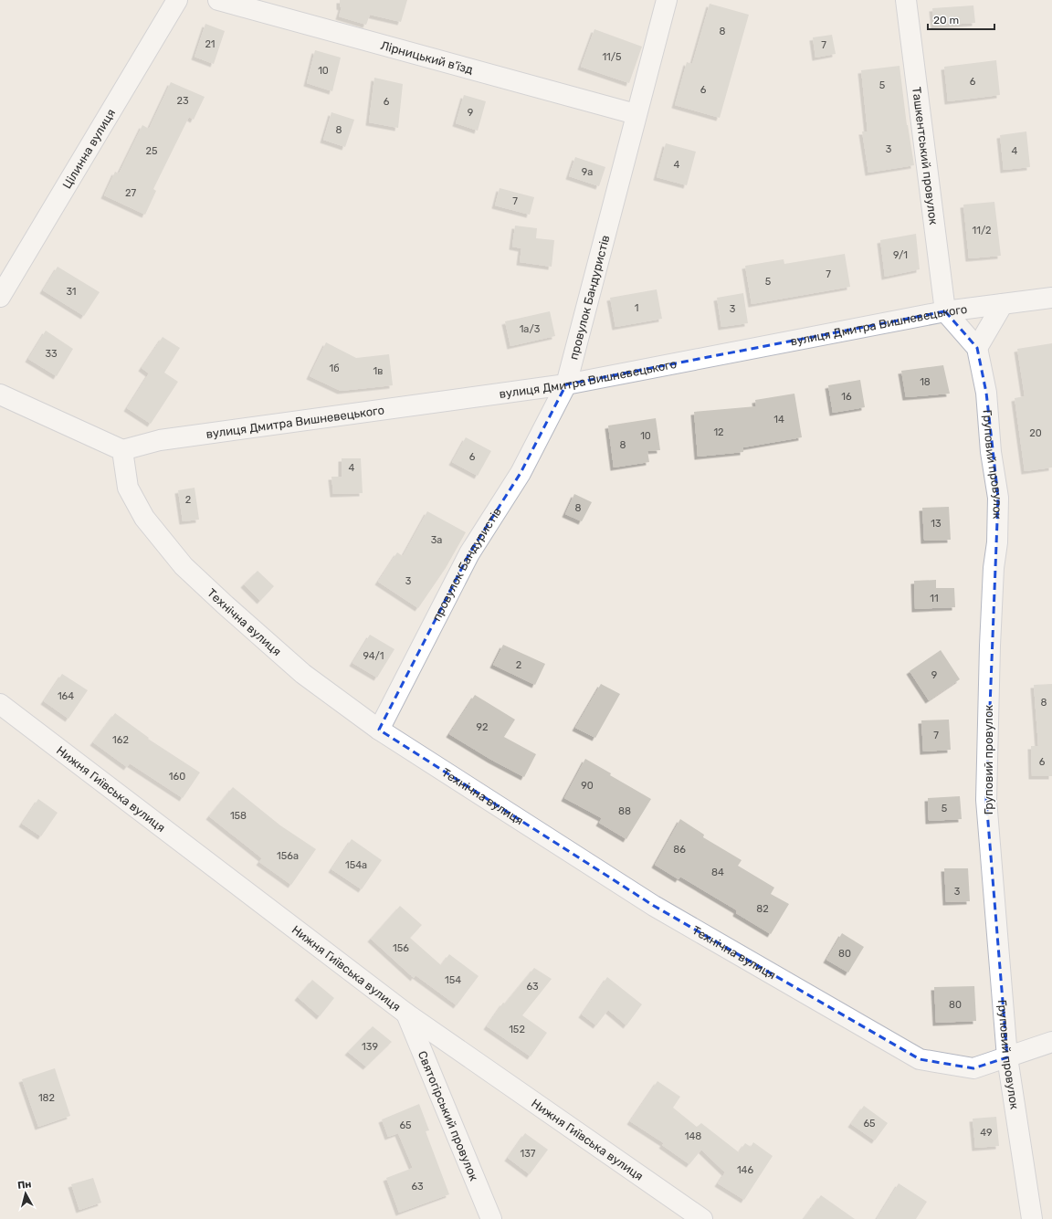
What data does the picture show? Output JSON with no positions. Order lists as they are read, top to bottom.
{
  "streets": {
    "street": [
      "Лірницький в'їзд",
      "Цілинна вулиця",
      "Ташкентський провулок",
      "провулок Бандуристів",
      "вулиця Дмитра Вишневецького",
      "Груповий провулок",
      "Технічна вулиця",
      "Нижня Гиївська вулиця",
      "Святогірський провулок"
    ]
  },
  "crossings": [
    ["Лірницький в'їзд", "провулок Бандуристів"],
    ["Ташкентський провулок", "вулиця Дмитра Вишневецького"],
    ["провулок Бандуристів", "вулиця Дмитра Вишневецького"],
    ["провулок Бандуристів", "Технічна вулиця"],
    ["вулиця Дмитра Вишневецького", "Технічна вулиця"],
    ["Груповий провулок", "Технічна вулиця"],
    ["Нижня Гиївська вулиця", "Святогірський провулок"]
  ],
  "house_numbers": [
    "8",
    "21",
    "7",
    "11/5",
    "10",
    "6",
    "5",
    "6",
    "23",
    "6",
    "9",
    "8",
    "3",
    "25",
    "4",
    "4",
    "9а",
    "27",
    "7",
    "11/2",
    "9/1",
    "7",
    "5",
    "31",
    "1",
    "3",
    "1а/3",
    "33",
    "1б",
    "1в",
    "18",
    "16",
    "14",
    "12",
    "20",
    "10",
    "8",
    "6",
    "4",
    "2",
    "8",
    "13",
    "3а",
    "3",
    "11",
    "94/1",
    "2",
    "9",
    "164",
    "8",
    "92",
    "7",
    "162",
    "6",
    "160",
    "90",
    "5",
    "88",
    "158",
    "86",
    "156а",
    "154а",
    "84",
    "3",
    "82",
    "156",
    "80",
    "154",
    "63",
    "80",
    "152",
    "139",
    "182",
    "65",
    "65",
    "49",
    "148",
    "137",
    "146",
    "63"
  ],
  "scale_bar": "20 m",
  "north": "top"
}
